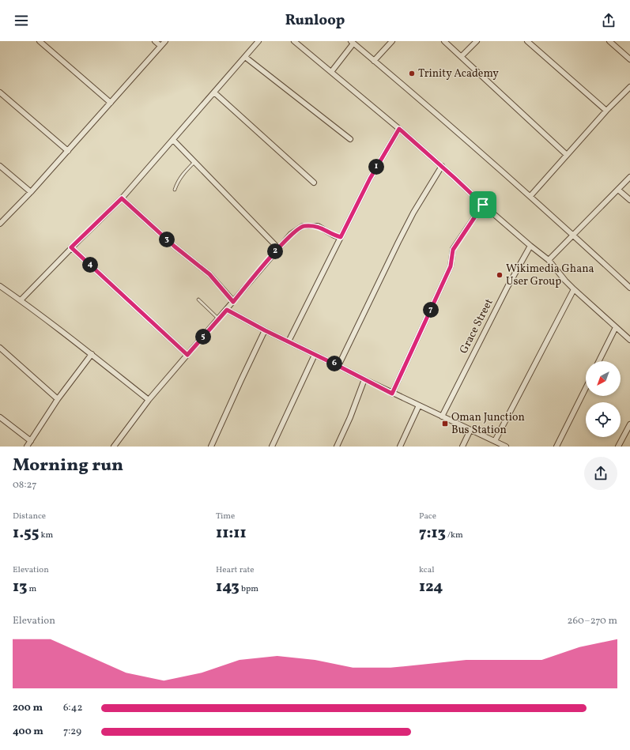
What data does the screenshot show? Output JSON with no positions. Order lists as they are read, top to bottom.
{
  "streets": {
    "street": ["Grace Street"]
  },
  "places": {
    "other": ["Trinity Academy", "Wikimedia Ghana User Group"],
    "transit": ["Oman Junction Bus Station"]
  },
  "north": "bottom left",
  "page": {
    "header": "Runloop",
    "pins": [
      "1",
      "3",
      "2",
      "4",
      "7",
      "5",
      "6"
    ],
    "heading": ["Morning run", "08:27"],
    "stats": [
      ["Distance", "1.55 km"],
      ["Time", "11:11"],
      ["Pace", "7:13 /km"],
      ["Elevation", "13 m"],
      ["Heart rate", "143 bpm"],
      ["kcal", "124"]
    ],
    "chart": ["Elevation", "260–270 m"],
    "list": [
      {
        "name": "200 m",
        "note": "6:42"
      },
      {
        "name": "400 m",
        "note": "7:29"
      }
    ]
  }
}
